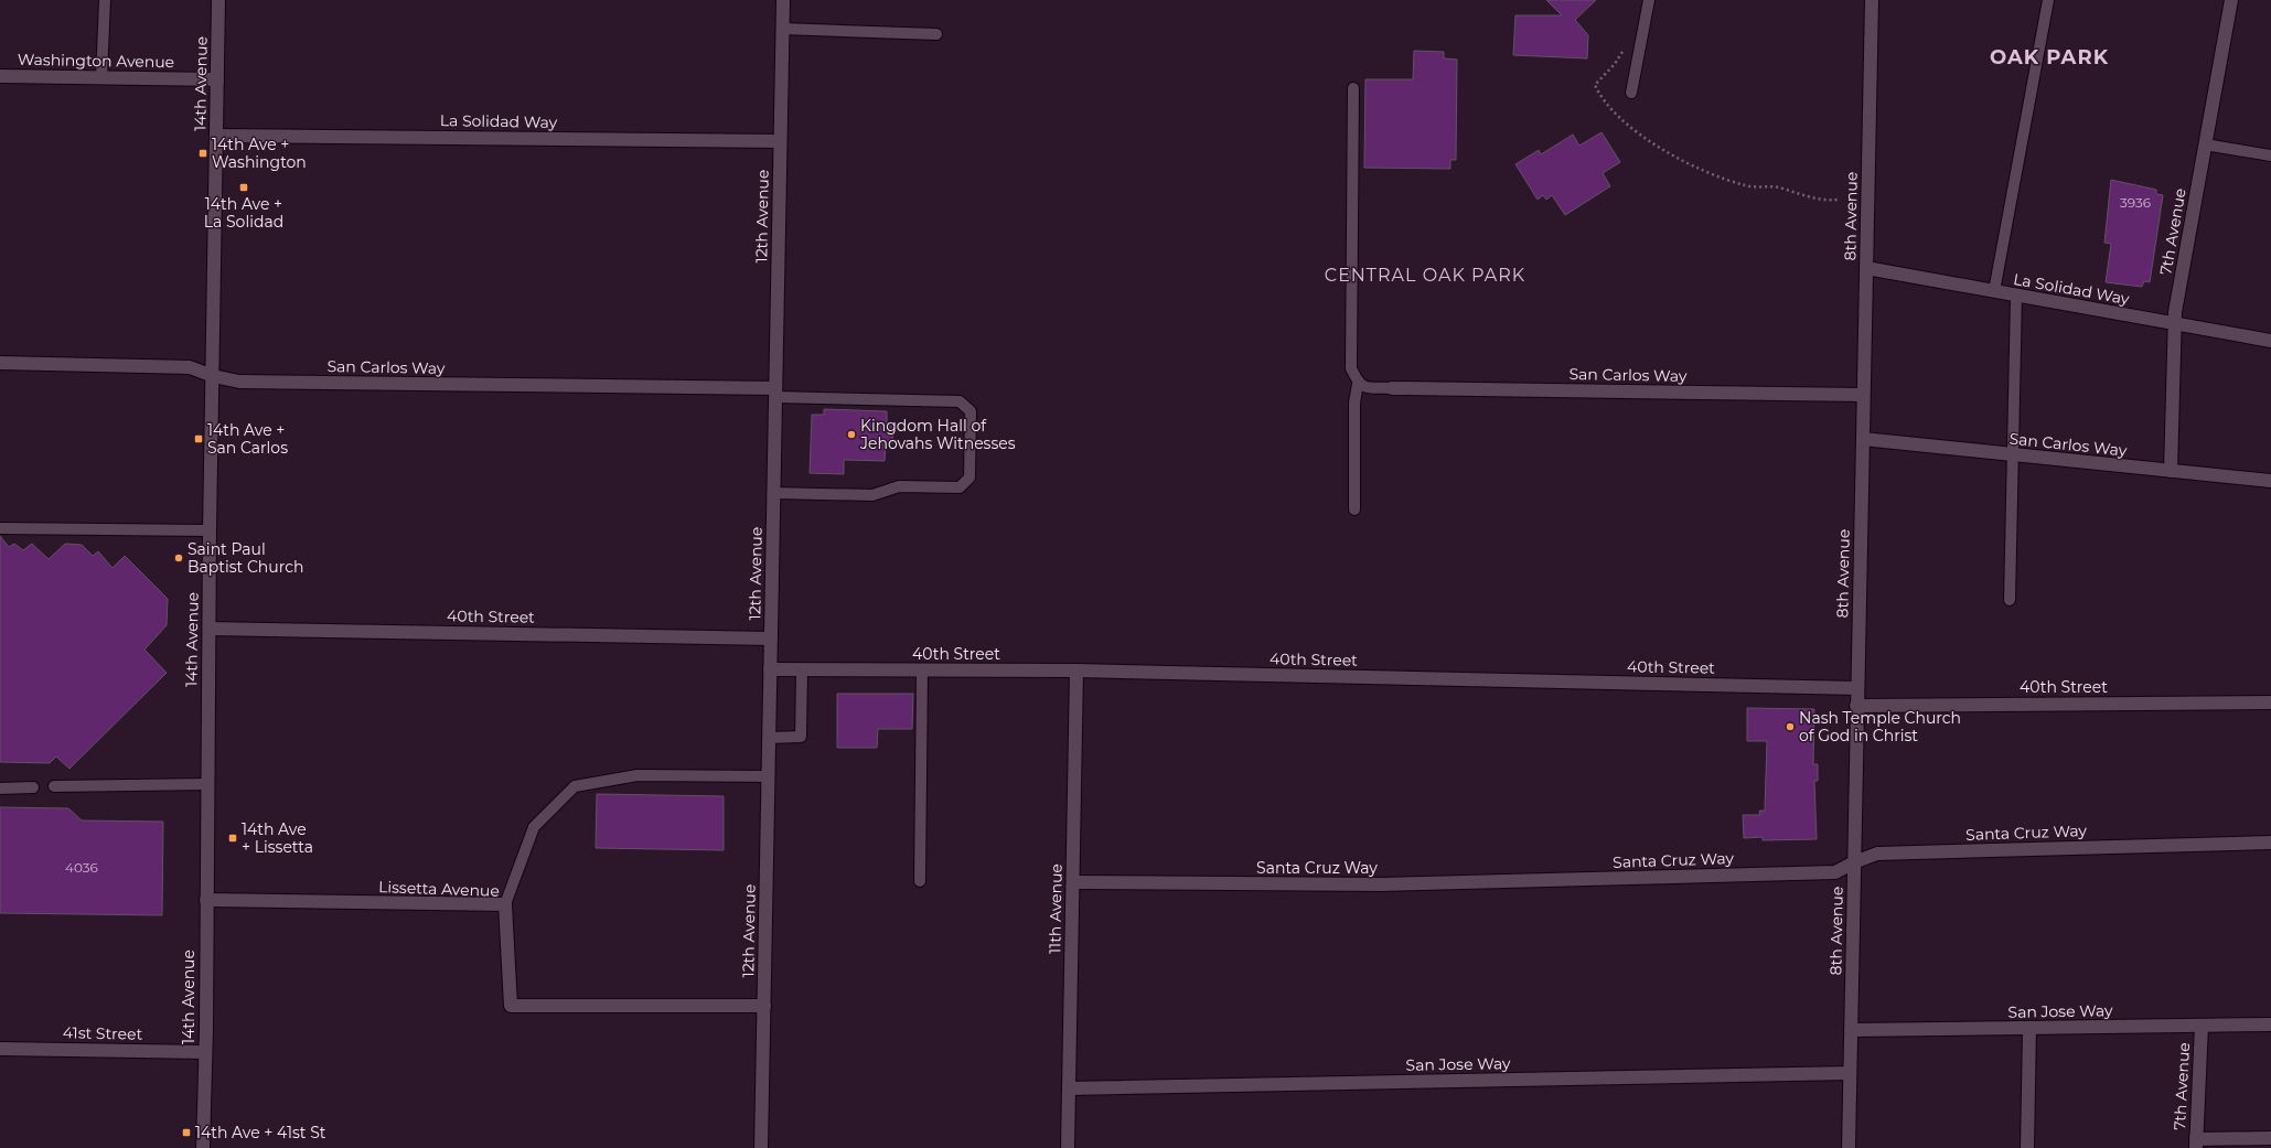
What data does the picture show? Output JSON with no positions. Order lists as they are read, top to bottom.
{
  "streets": {
    "street": [
      "Washington Avenue",
      "14th Avenue",
      "La Solidad Way",
      "12th Avenue",
      "8th Avenue",
      "7th Avenue",
      "San Carlos Way",
      "40th Street",
      "Santa Cruz Way",
      "Lissetta Avenue",
      "11th Avenue",
      "San Jose Way",
      "41st Street"
    ]
  },
  "crossings": [
    ["Washington Avenue", "14th Avenue"],
    ["14th Avenue", "La Solidad Way"],
    ["14th Avenue", "San Carlos Way"],
    ["14th Avenue", "40th Street"],
    ["14th Avenue", "Lissetta Avenue"],
    ["14th Avenue", "41st Street"],
    ["La Solidad Way", "12th Avenue"],
    ["La Solidad Way", "8th Avenue"],
    ["La Solidad Way", "7th Avenue"],
    ["12th Avenue", "San Carlos Way"],
    ["12th Avenue", "40th Street"],
    ["12th Avenue", "Lissetta Avenue"],
    ["8th Avenue", "San Carlos Way"],
    ["8th Avenue", "40th Street"],
    ["8th Avenue", "Santa Cruz Way"],
    ["8th Avenue", "San Jose Way"],
    ["7th Avenue", "San Carlos Way"],
    ["7th Avenue", "San Jose Way"],
    ["40th Street", "11th Avenue"],
    ["Santa Cruz Way", "11th Avenue"],
    ["11th Avenue", "San Jose Way"]
  ],
  "districts": ["OAK PARK", "CENTRAL OAK PARK"],
  "places": {
    "transit": [
      "14th Ave + Washington",
      "14th Ave + La Solidad",
      "14th Ave + San Carlos",
      "14th Ave + Lissetta",
      "14th Ave + 41st St"
    ],
    "other": ["Kingdom Hall of Jehovahs Witnesses", "Saint Paul Baptist Church", "Nash Temple Church of God in Christ"]
  },
  "house_numbers": ["3936", "4036"]
}
